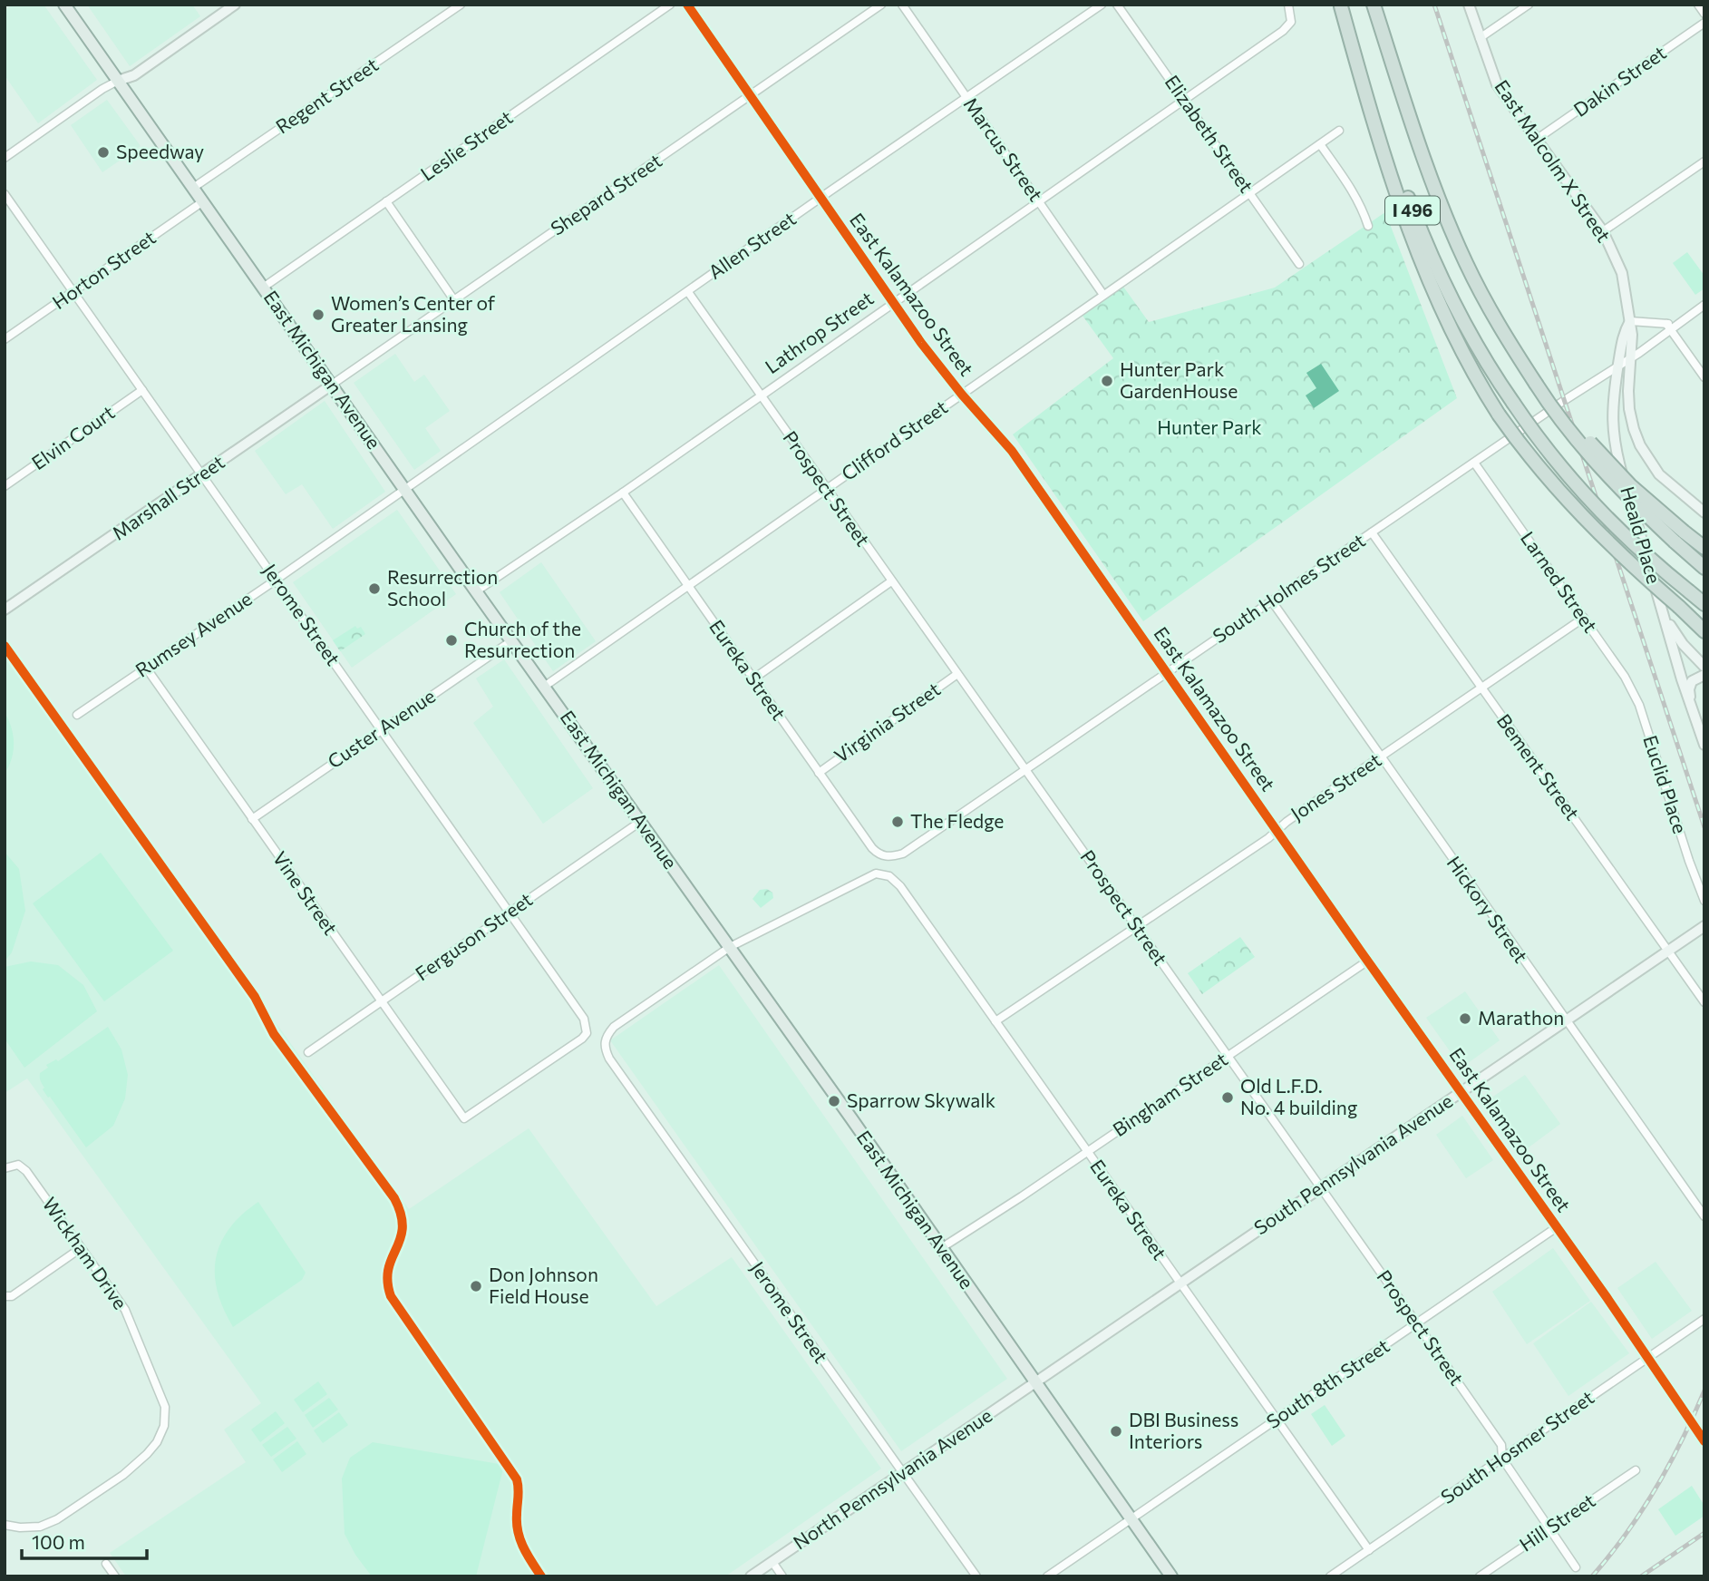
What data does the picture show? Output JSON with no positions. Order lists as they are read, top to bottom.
{
  "streets": {
    "highway": ["I 496"],
    "main road": ["East Michigan Avenue"],
    "street": [
      "Dakin Street",
      "Regent Street",
      "Elizabeth Street",
      "Leslie Street",
      "Marcus Street",
      "East Malcolm X Street",
      "Shepard Street",
      "Allen Street",
      "Horton Street",
      "East Kalamazoo Street",
      "Lathrop Street",
      "Elvin Court",
      "Clifford Street",
      "Prospect Street",
      "Marshall Street",
      "Heald Place",
      "Larned Street",
      "South Holmes Street",
      "Jerome Street",
      "Rumsey Avenue",
      "Eureka Street",
      "Virginia Street",
      "Custer Avenue",
      "Bement Street",
      "Euclid Place",
      "Jones Street",
      "Vine Street",
      "Hickory Street",
      "Ferguson Street",
      "Bingham Street",
      "South Pennsylvania Avenue",
      "Wickham Drive",
      "South 8th Street",
      "South Hosmer Street",
      "North Pennsylvania Avenue",
      "Hill Street"
    ]
  },
  "crossings": [
    ["Dakin Street", "East Malcolm X Street"],
    ["Regent Street", "East Michigan Avenue"],
    ["Elizabeth Street", "Lathrop Street"],
    ["Elizabeth Street", "Clifford Street"],
    ["Leslie Street", "East Michigan Avenue"],
    ["Marcus Street", "Allen Street"],
    ["Marcus Street", "Lathrop Street"],
    ["Marcus Street", "Clifford Street"],
    ["East Malcolm X Street", "Heald Place"],
    ["East Malcolm X Street", "South Holmes Street"],
    ["Shepard Street", "East Kalamazoo Street"],
    ["Shepard Street", "East Michigan Avenue"],
    ["Shepard Street", "Marshall Street"],
    ["Allen Street", "East Kalamazoo Street"],
    ["Allen Street", "East Michigan Avenue"],
    ["Allen Street", "Prospect Street"],
    ["Allen Street", "Rumsey Avenue"],
    ["Horton Street", "East Michigan Avenue"],
    ["Horton Street", "Jerome Street"],
    ["East Kalamazoo Street", "Lathrop Street"],
    ["East Kalamazoo Street", "Clifford Street"],
    ["East Kalamazoo Street", "South Holmes Street"],
    ["East Kalamazoo Street", "Jones Street"],
    ["East Kalamazoo Street", "Bingham Street"],
    ["East Kalamazoo Street", "South Pennsylvania Avenue"],
    ["East Kalamazoo Street", "South 8th Street"],
    ["East Kalamazoo Street", "South Hosmer Street"],
    ["Lathrop Street", "East Michigan Avenue"],
    ["Lathrop Street", "Prospect Street"],
    ["Lathrop Street", "Eureka Street"],
    ["East Michigan Avenue", "Clifford Street"],
    ["East Michigan Avenue", "Marshall Street"],
    ["East Michigan Avenue", "Jerome Street"],
    ["East Michigan Avenue", "Rumsey Avenue"],
    ["East Michigan Avenue", "Eureka Street"],
    ["East Michigan Avenue", "Custer Avenue"],
    ["East Michigan Avenue", "Ferguson Street"],
    ["East Michigan Avenue", "Bingham Street"],
    ["East Michigan Avenue", "South Pennsylvania Avenue"],
    ["East Michigan Avenue", "South 8th Street"],
    ["East Michigan Avenue", "North Pennsylvania Avenue"],
    ["Elvin Court", "Jerome Street"],
    ["Clifford Street", "Prospect Street"],
    ["Clifford Street", "Eureka Street"],
    ["Prospect Street", "South Holmes Street"],
    ["Prospect Street", "Virginia Street"],
    ["Prospect Street", "Jones Street"],
    ["Prospect Street", "Bingham Street"],
    ["Prospect Street", "South Pennsylvania Avenue"],
    ["Prospect Street", "South 8th Street"],
    ["Prospect Street", "South Hosmer Street"],
    ["Prospect Street", "Hill Street"],
    ["Marshall Street", "Jerome Street"],
    ["Heald Place", "South Holmes Street"],
    ["Larned Street", "South Holmes Street"],
    ["Larned Street", "Euclid Place"],
    ["Larned Street", "Jones Street"],
    ["South Holmes Street", "Eureka Street"],
    ["South Holmes Street", "Bement Street"],
    ["South Holmes Street", "Hickory Street"],
    ["Jerome Street", "Rumsey Avenue"],
    ["Jerome Street", "Eureka Street"],
    ["Jerome Street", "Custer Avenue"],
    ["Jerome Street", "Vine Street"],
    ["Jerome Street", "Ferguson Street"],
    ["Jerome Street", "North Pennsylvania Avenue"],
    ["Rumsey Avenue", "Vine Street"],
    ["Eureka Street", "Virginia Street"],
    ["Eureka Street", "Jones Street"],
    ["Eureka Street", "Bingham Street"],
    ["Eureka Street", "South Pennsylvania Avenue"],
    ["Eureka Street", "South 8th Street"],
    ["Eureka Street", "South Hosmer Street"],
    ["Custer Avenue", "Vine Street"],
    ["Bement Street", "Jones Street"],
    ["Bement Street", "South Pennsylvania Avenue"],
    ["Jones Street", "Hickory Street"],
    ["Vine Street", "Ferguson Street"],
    ["Hickory Street", "South Pennsylvania Avenue"],
    ["South Pennsylvania Avenue", "North Pennsylvania Avenue"]
  ],
  "parks": ["Hunter Park"],
  "places": [
    "Speedway",
    "Women’s Center of Greater Lansing",
    "Hunter Park GardenHouse",
    "Resurrection School",
    "Church of the Resurrection",
    "The Fledge",
    "Marathon",
    "Old L.F.D. No. 4 building",
    "Sparrow Skywalk",
    "Don Johnson Field House",
    "DBI Business Interiors"
  ],
  "scale_bar": "100 m"
}
